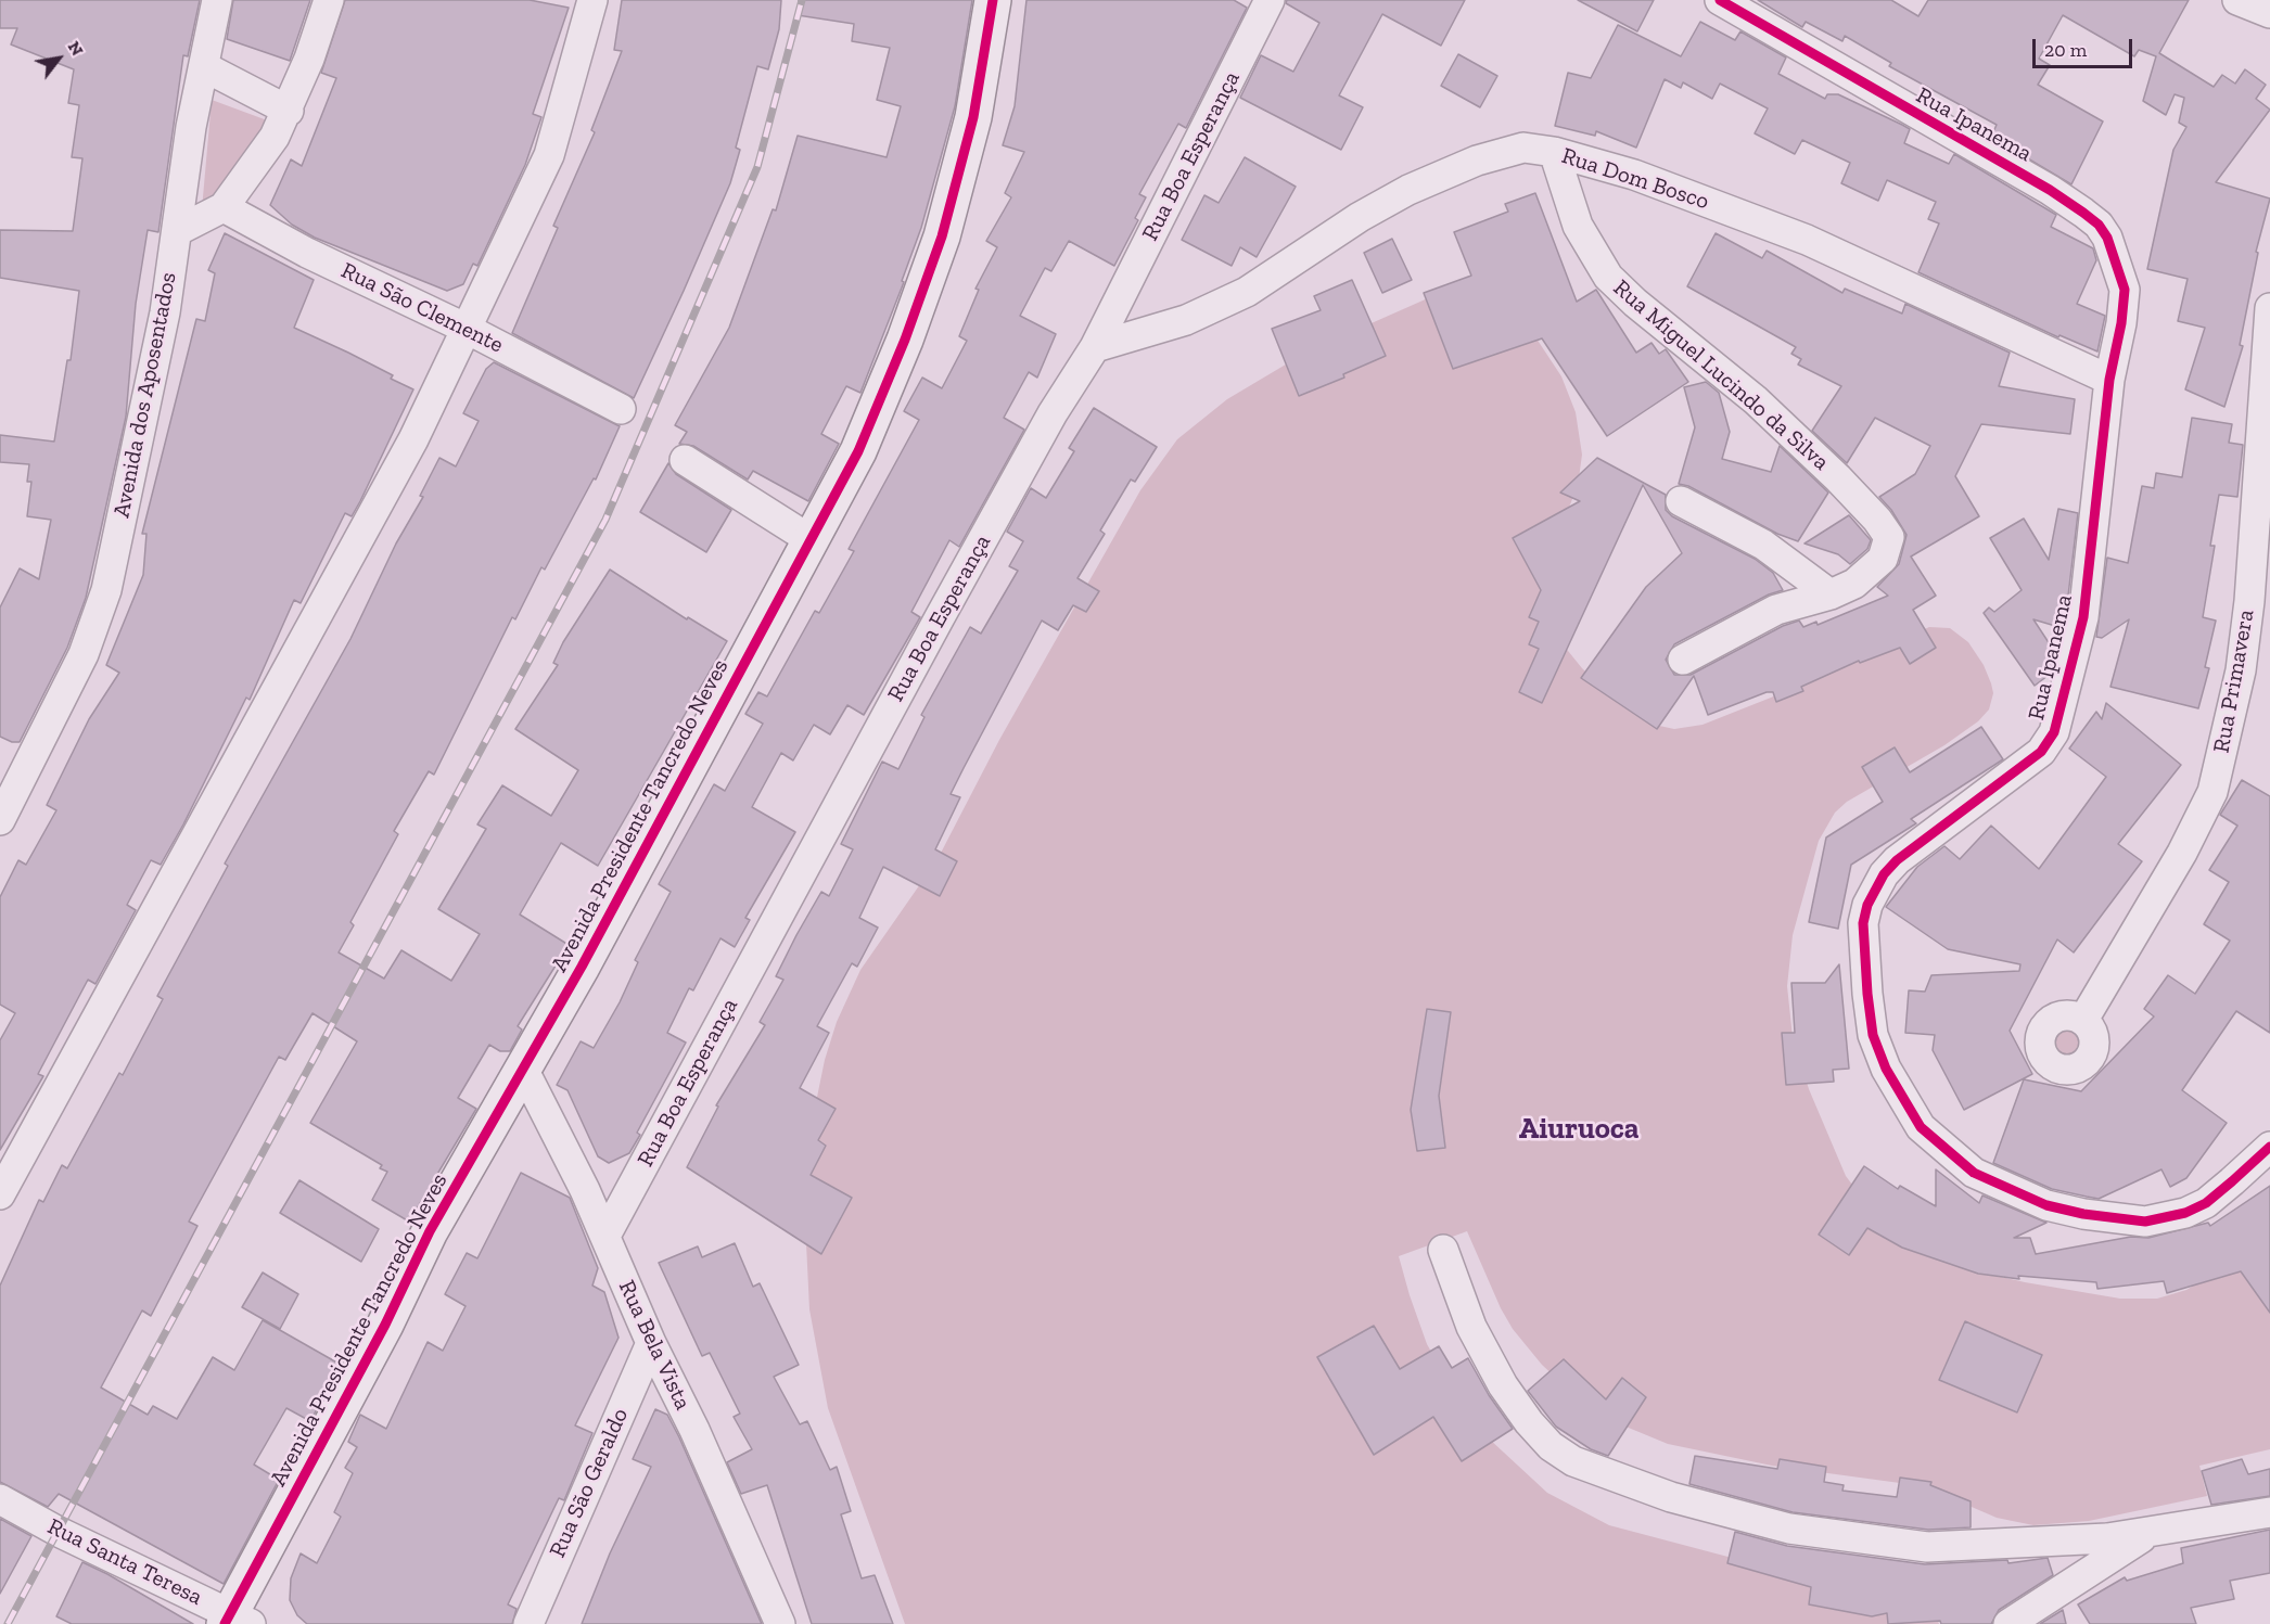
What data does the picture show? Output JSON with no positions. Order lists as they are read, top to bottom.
{
  "streets": {
    "street": [
      "Rua Ipanema",
      "Rua Boa Esperança",
      "Rua Dom Bosco",
      "Rua São Clemente",
      "Rua Miguel Lucindo da Silva",
      "Avenida dos Aposentados",
      "Rua Primavera",
      "Avenida Presidente Tancredo Neves",
      "Rua Bela Vista",
      "Rua São Geraldo",
      "Rua Santa Teresa"
    ]
  },
  "crossings": [
    ["Rua Ipanema", "Rua Dom Bosco"],
    ["Rua Boa Esperança", "Rua Dom Bosco"],
    ["Rua Boa Esperança", "Rua Bela Vista"],
    ["Rua Dom Bosco", "Rua Miguel Lucindo da Silva"],
    ["Avenida Presidente Tancredo Neves", "Rua Bela Vista"],
    ["Avenida Presidente Tancredo Neves", "Rua Santa Teresa"],
    ["Rua Bela Vista", "Rua São Geraldo"]
  ],
  "districts": ["Aiuruoca"],
  "scale_bar": "20 m",
  "north": "top right"
}
